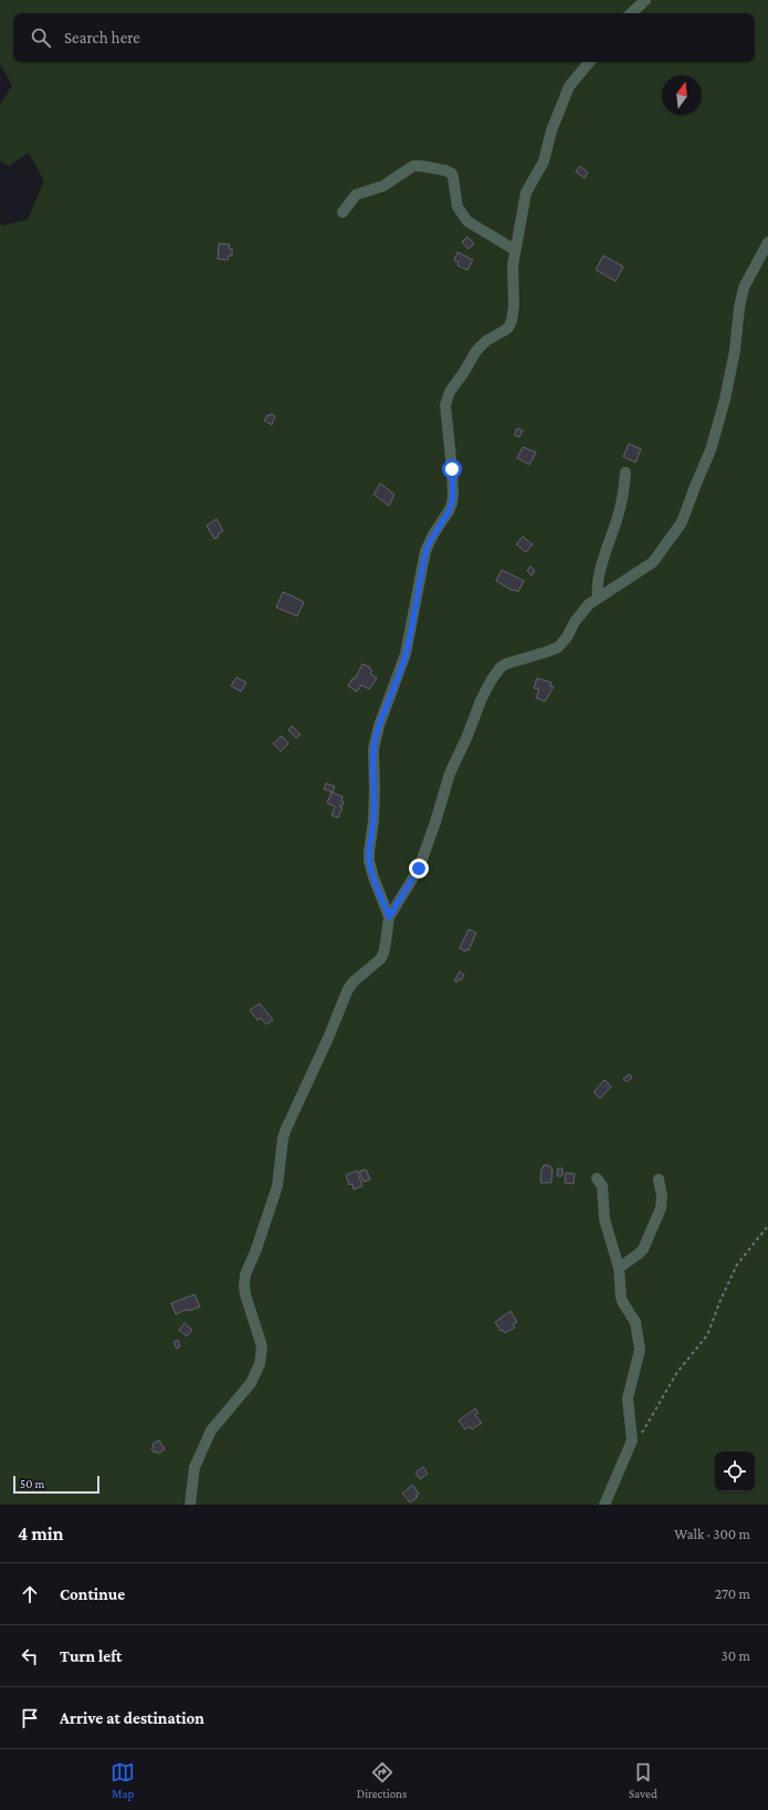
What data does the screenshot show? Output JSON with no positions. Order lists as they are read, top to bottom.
{
  "scale_bar": "50 m",
  "north": "top",
  "page": {
    "search": "Search here",
    "scale": "50 m",
    "heading": ["4 min", "Walk · 300 m"],
    "list": [
      ["Continue", "270 m"],
      ["Turn left", "30 m"],
      "Arrive at destination"
    ],
    "nav": ["Map", "Directions", "Saved"]
  }
}
